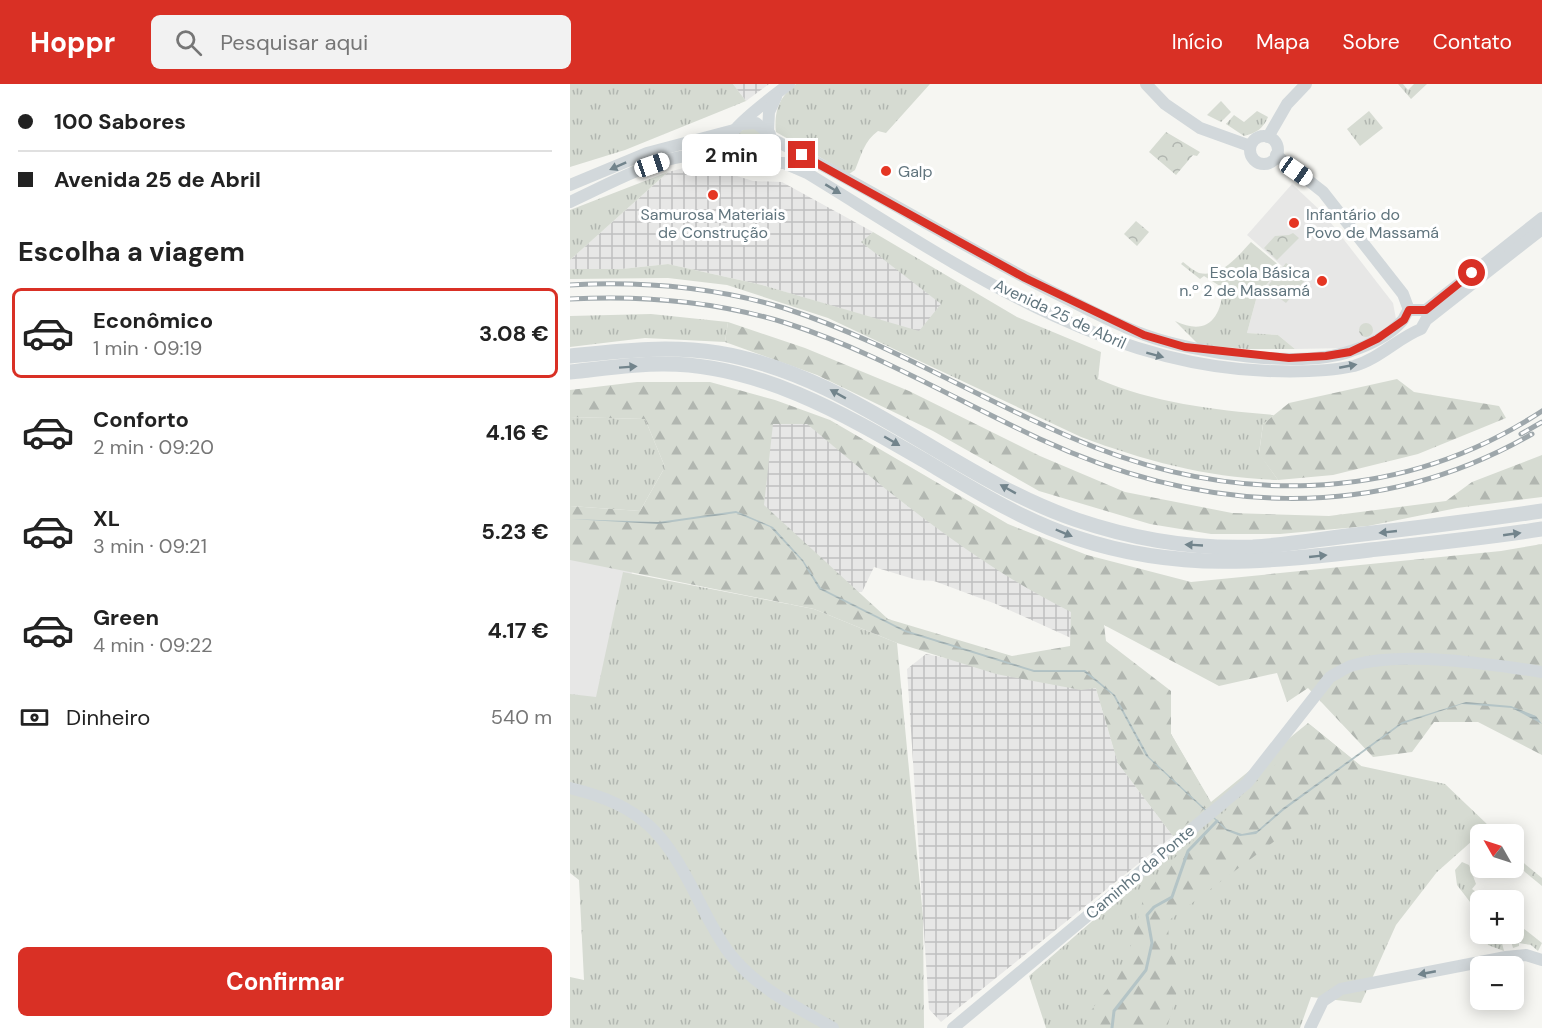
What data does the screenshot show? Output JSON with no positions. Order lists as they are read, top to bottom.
{
  "streets": {
    "main road": ["Avenida 25 de Abril", "Caminho da Ponte"]
  },
  "places": [
    "Galp",
    "Samurosa Materiais de Construção",
    "Infantário do Povo de Massamá",
    "Escola Básica n.º 2 de Massamá"
  ],
  "north": "top left",
  "page": {
    "header": "Hoppr",
    "search": "Pesquisar aqui",
    "nav": [
      "Início",
      "Mapa",
      "Sobre",
      "Contato"
    ],
    "banner": ["100 Sabores", "Avenida 25 de Abril"],
    "bubble": "2 min",
    "heading": "Escolha a viagem",
    "list": [
      {
        "name": "Econômico",
        "note": "1 min · 09:19",
        "value": "3.08 €"
      },
      {
        "name": "Conforto",
        "note": "2 min · 09:20",
        "value": "4.16 €"
      },
      {
        "name": "XL",
        "note": "3 min · 09:21",
        "value": "5.23 €"
      },
      {
        "name": "Green",
        "note": "4 min · 09:22",
        "value": "4.17 €"
      }
    ],
    "pay": ["Dinheiro", "540 m"],
    "map_buttons": ["+", "−"],
    "buttons": "Confirmar"
  }
}
